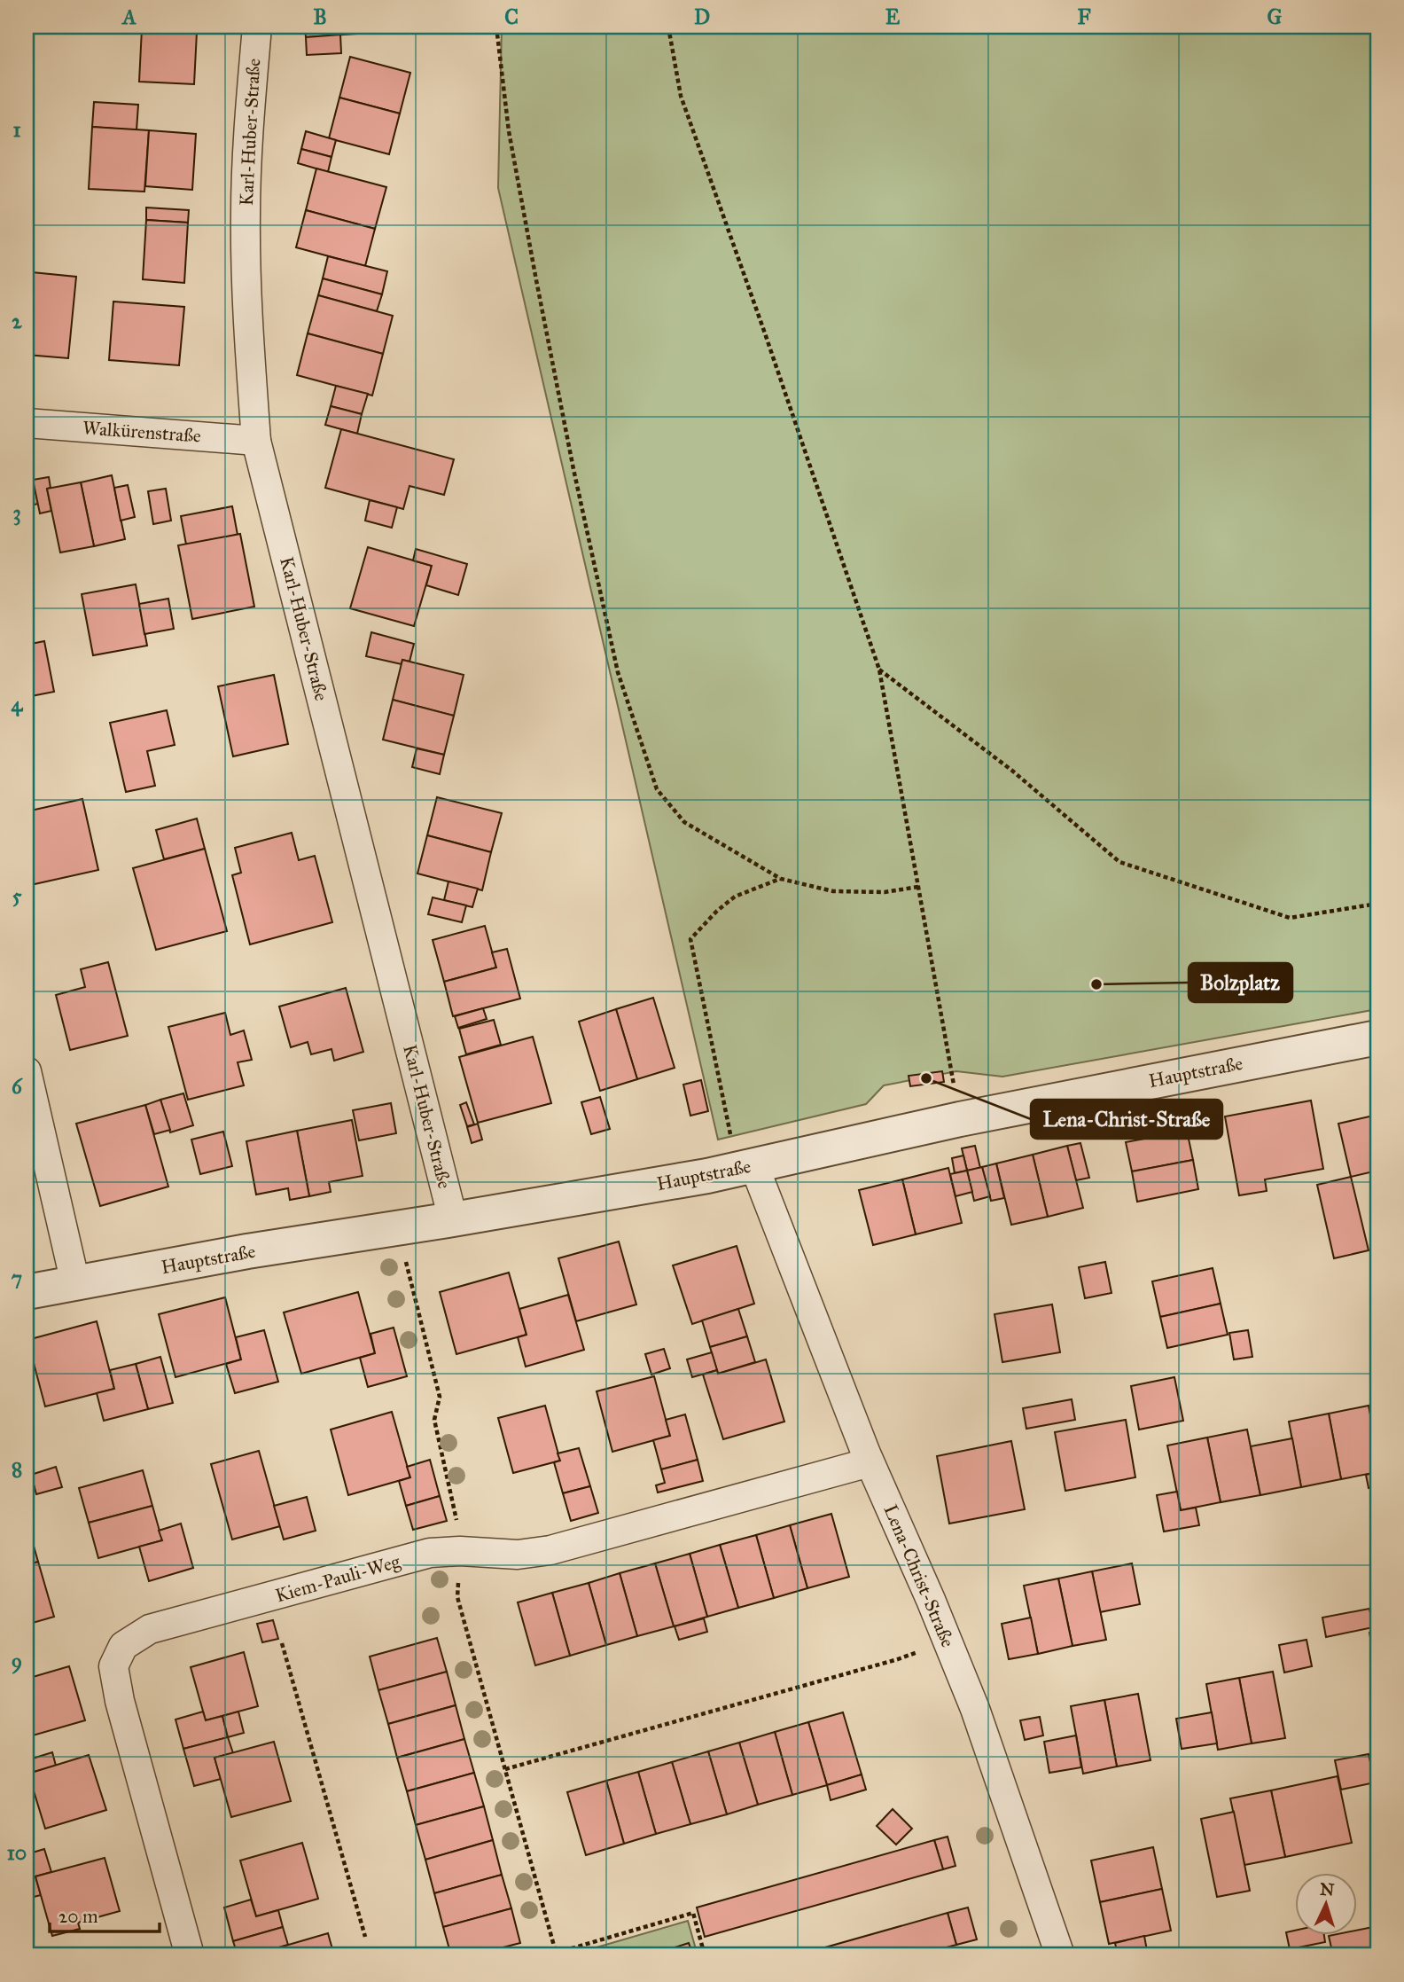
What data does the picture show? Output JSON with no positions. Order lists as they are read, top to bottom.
{
  "streets": {
    "street": [
      "Karl-Huber-Straße",
      "Walkürenstraße",
      "Hauptstraße",
      "Lena-Christ-Straße",
      "Kiem-Pauli-Weg"
    ]
  },
  "crossings": [
    ["Karl-Huber-Straße", "Walkürenstraße"],
    ["Karl-Huber-Straße", "Hauptstraße"],
    ["Hauptstraße", "Lena-Christ-Straße"],
    ["Lena-Christ-Straße", "Kiem-Pauli-Weg"]
  ],
  "places": ["Bolzplatz", "Lena-Christ-Straße"],
  "scale_bar": "20 m",
  "north": "top",
  "grid": {
    "columns": [
      "A",
      "B",
      "C",
      "D",
      "E",
      "F",
      "G"
    ],
    "rows": [
      "1",
      "2",
      "3",
      "4",
      "5",
      "6",
      "7",
      "8",
      "9",
      "10"
    ]
  }
}
